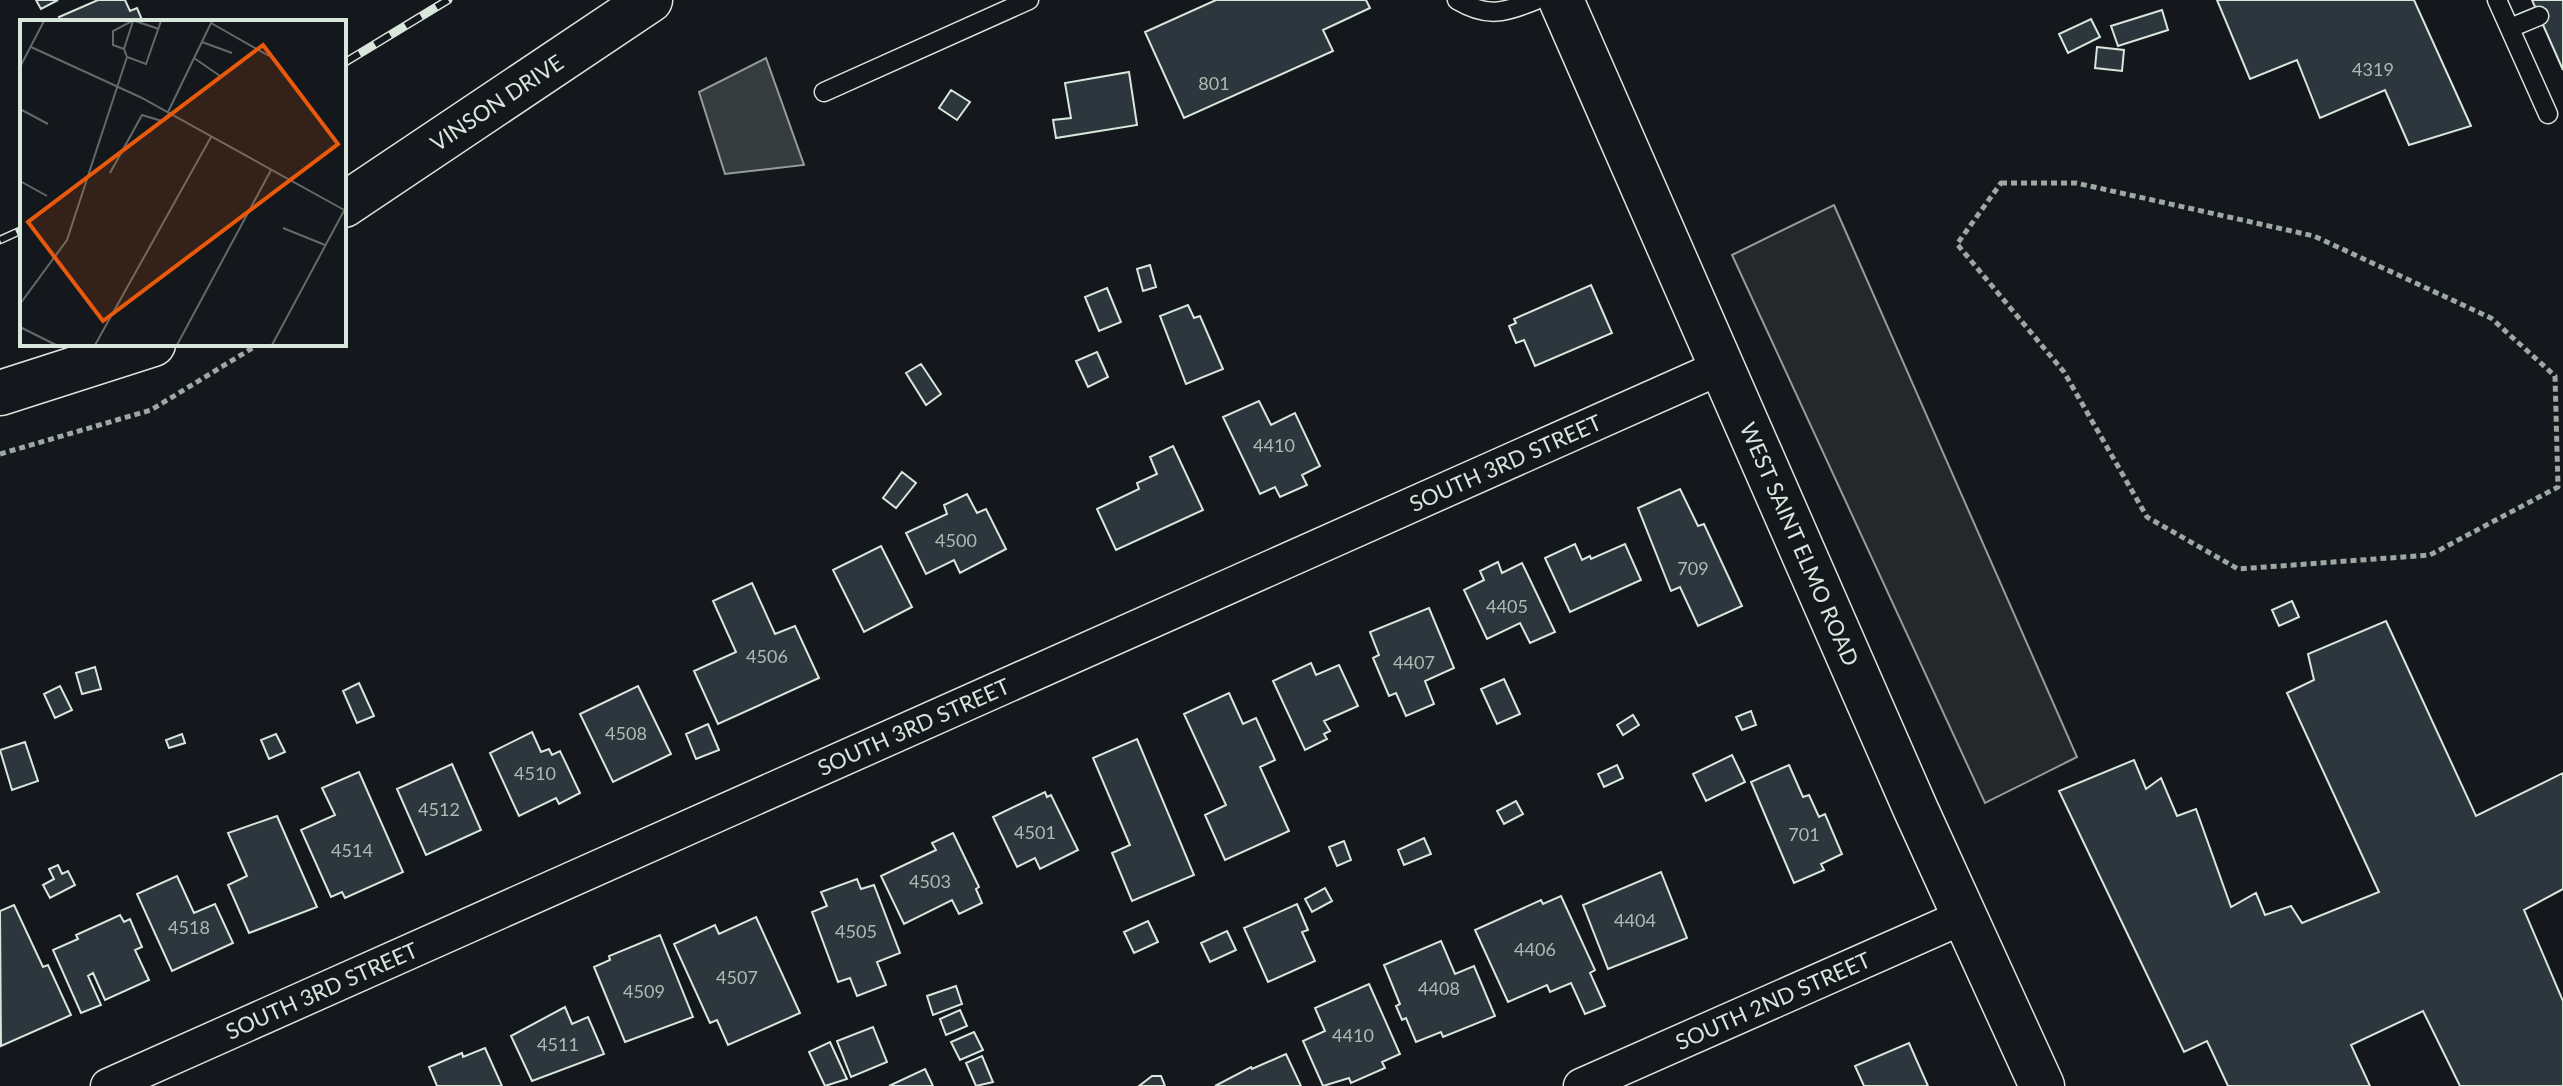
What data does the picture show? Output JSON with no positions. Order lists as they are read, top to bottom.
{
  "streets": {
    "street": [
      "VINSON DRIVE",
      "SOUTH 3RD STREET",
      "WEST SAINT ELMO ROAD",
      "SOUTH 2ND STREET"
    ]
  },
  "crossings": [
    ["SOUTH 3RD STREET", "WEST SAINT ELMO ROAD"],
    ["WEST SAINT ELMO ROAD", "SOUTH 2ND STREET"]
  ],
  "house_numbers": [
    "4319",
    "801",
    "4410",
    "4500",
    "709",
    "4405",
    "4506",
    "4407",
    "4508",
    "4510",
    "4512",
    "4501",
    "701",
    "4514",
    "4503",
    "4404",
    "4518",
    "4505",
    "4406",
    "4507",
    "4408",
    "4509",
    "4410",
    "4511"
  ]
}
